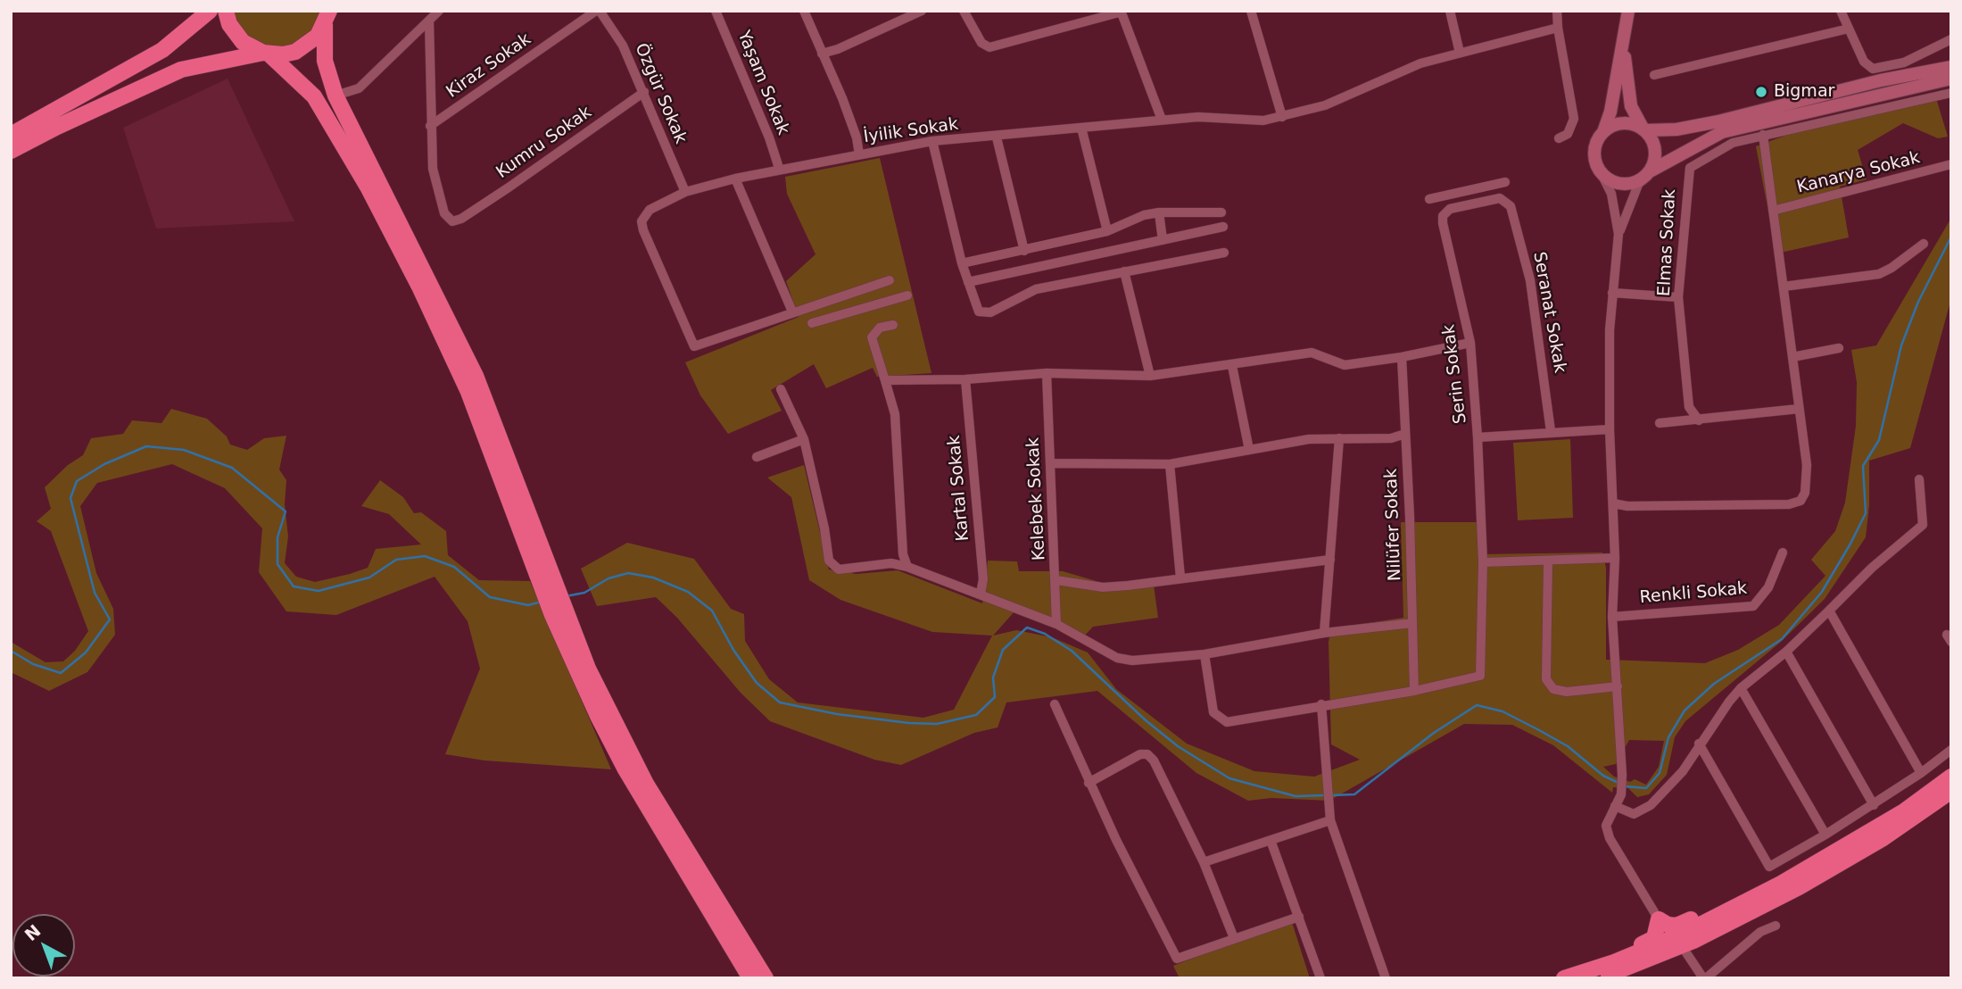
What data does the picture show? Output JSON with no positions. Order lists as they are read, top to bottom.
{
  "streets": {
    "street": [
      "Kiraz Sokak",
      "Yaşam Sokak",
      "Özgür Sokak",
      "İyilik Sokak",
      "Kumru Sokak",
      "Kanarya Sokak",
      "Elmas Sokak",
      "Seranat Sokak",
      "Serin Sokak",
      "Kartal Sokak",
      "Kelebek Sokak",
      "Nilüfer Sokak",
      "Renkli Sokak"
    ]
  },
  "crossings": [
    ["Kiraz Sokak", "Özgür Sokak"],
    ["Kiraz Sokak", "Kumru Sokak"],
    ["Yaşam Sokak", "İyilik Sokak"],
    ["Özgür Sokak", "İyilik Sokak"],
    ["Özgür Sokak", "Kumru Sokak"],
    ["Seranat Sokak", "Serin Sokak"],
    ["Serin Sokak", "Nilüfer Sokak"]
  ],
  "places": ["Bigmar"],
  "north": "top left"
}
